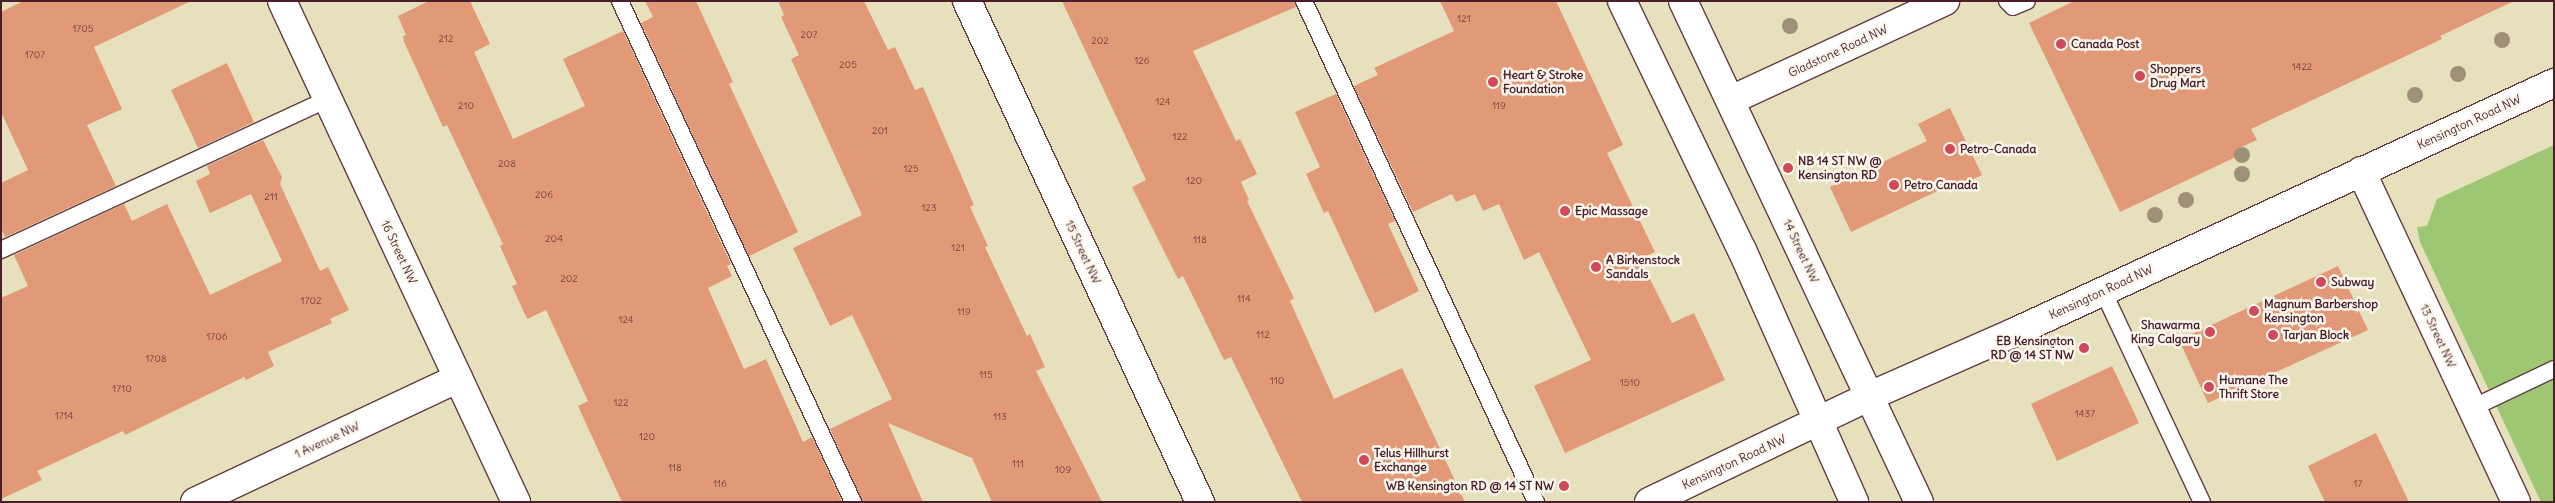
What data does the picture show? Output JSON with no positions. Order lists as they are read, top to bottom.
{
  "streets": {
    "street": [
      "Gladstone Road NW",
      "Kensington Road NW",
      "14 Street NW",
      "16 Street NW",
      "15 Street NW",
      "13 Street NW",
      "1 Avenue NW"
    ]
  },
  "crossings": [
    ["Gladstone Road NW", "14 Street NW"],
    ["Kensington Road NW", "14 Street NW"],
    ["Kensington Road NW", "13 Street NW"],
    ["16 Street NW", "1 Avenue NW"]
  ],
  "places": [
    "Canada Post",
    "Shoppers Drug Mart",
    "Heart & Stroke Foundation",
    "Petro-Canada",
    "NB 14 ST NW @ Kensington RD",
    "Petro Canada",
    "Epic Massage",
    "A Birkenstock Sandals",
    "Subway",
    "Magnum Barbershop Kensington",
    "Shawarma King Calgary",
    "Tarjan Block",
    "EB Kensington RD @ 14 ST NW",
    "Humane The Thrift Store",
    "Telus Hillhurst Exchange",
    "WB Kensington RD @ 14 ST NW"
  ],
  "house_numbers": [
    "121",
    "1705",
    "207",
    "212",
    "202",
    "1707",
    "126",
    "205",
    "1422",
    "124",
    "210",
    "119",
    "201",
    "122",
    "208",
    "125",
    "120",
    "206",
    "211",
    "123",
    "204",
    "118",
    "121",
    "202",
    "114",
    "1702",
    "119",
    "124",
    "112",
    "1706",
    "1708",
    "115",
    "110",
    "1510",
    "1710",
    "122",
    "1437",
    "1714",
    "113",
    "120",
    "111",
    "118",
    "109",
    "116",
    "17"
  ]
}
